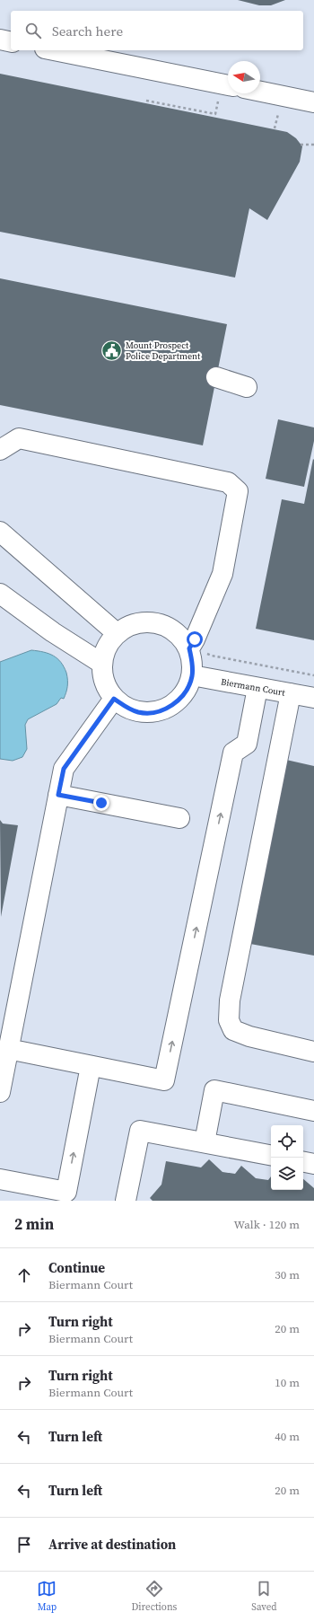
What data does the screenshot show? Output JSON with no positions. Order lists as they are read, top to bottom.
{
  "streets": {
    "street": ["Biermann Court"]
  },
  "places": {
    "public building": ["Mount Prospect Police Department"]
  },
  "north": "left",
  "page": {
    "search": "Search here",
    "heading": ["2 min", "Walk · 120 m"],
    "list": [
      ["Continue", "Biermann Court", "30 m"],
      ["Turn right", "Biermann Court", "20 m"],
      ["Turn right", "Biermann Court", "10 m"],
      ["Turn left", "40 m"],
      ["Turn left", "20 m"],
      "Arrive at destination"
    ],
    "nav": ["Map", "Directions", "Saved"]
  }
}
